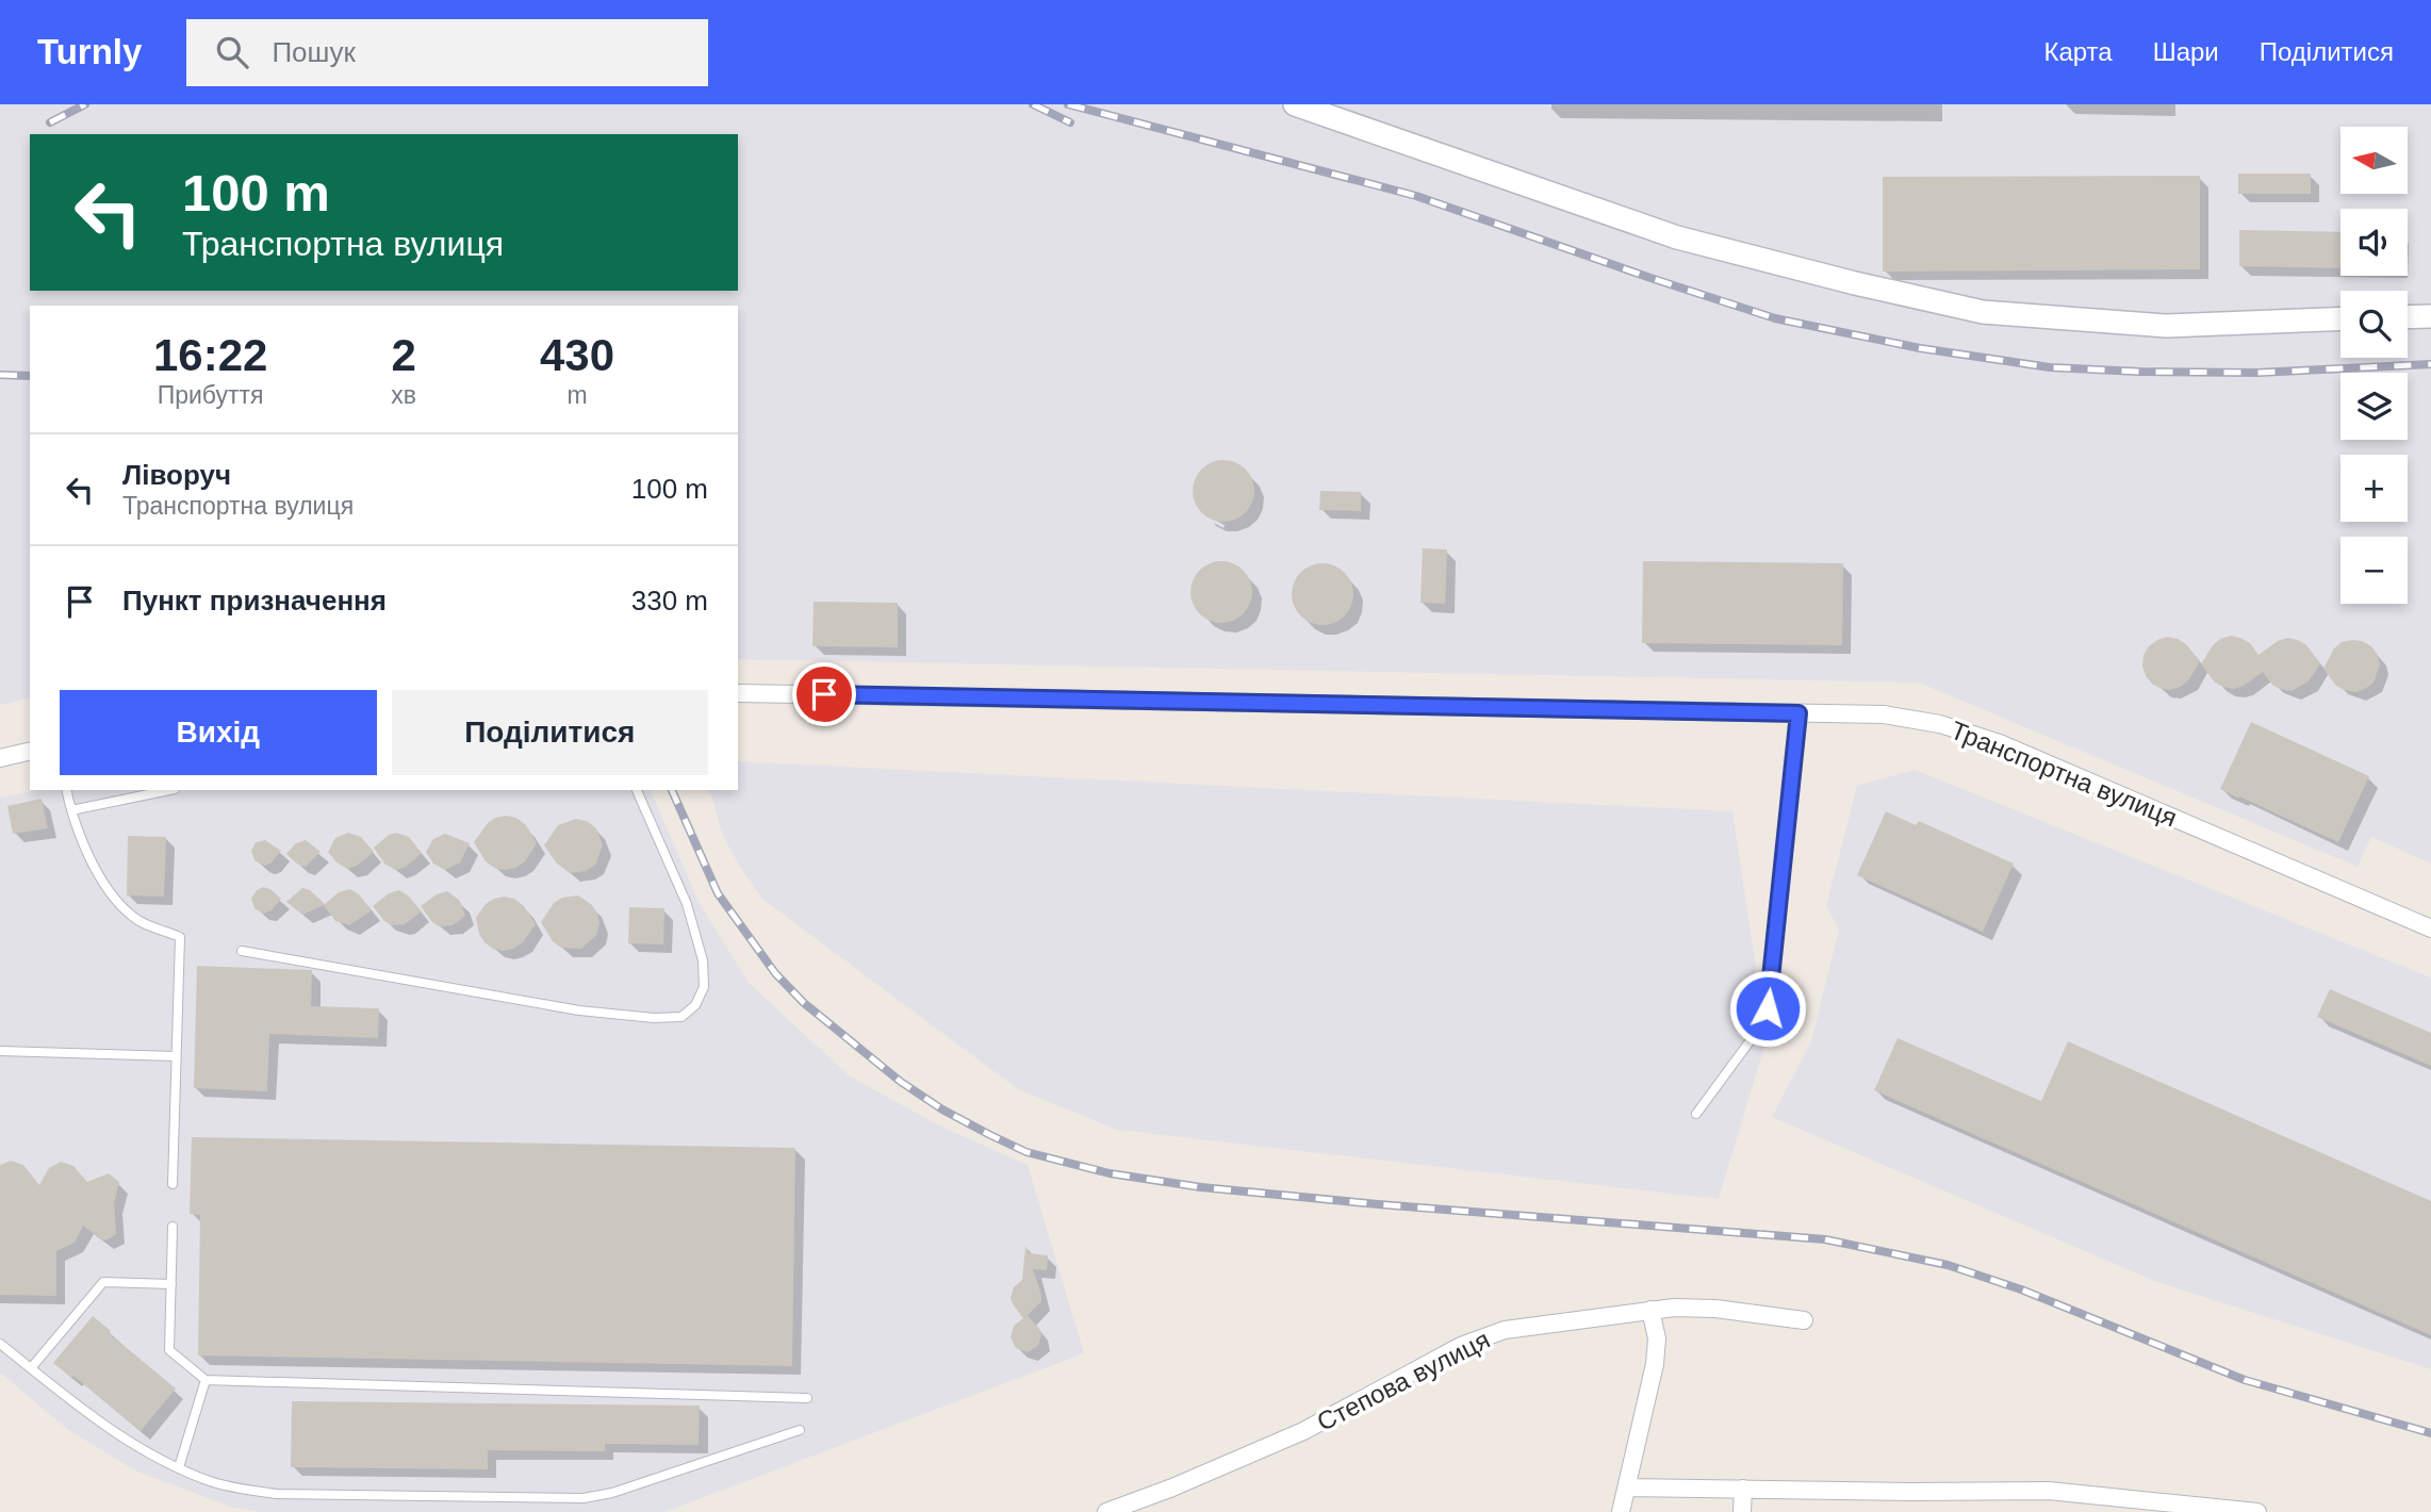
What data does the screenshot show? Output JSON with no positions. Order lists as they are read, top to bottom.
{
  "streets": {
    "street": ["Транспортна вулиця", "Степова вулиця"]
  },
  "north": "left",
  "page": {
    "header": "Turnly",
    "search": "Пошук",
    "nav": ["Карта", "Шари", "Поділитися"],
    "map_buttons": ["+", "−"],
    "turn": ["100 m", "Транспортна вулиця"],
    "eta": [
      "16:22",
      "Прибуття",
      "2",
      "хв",
      "430",
      "m"
    ],
    "list": [
      {
        "name": "Ліворуч",
        "note": "Транспортна вулиця",
        "value": "100 m"
      },
      {
        "name": "Пункт призначення",
        "value": "330 m"
      }
    ],
    "buttons": ["Вихід", "Поділитися"]
  }
}
